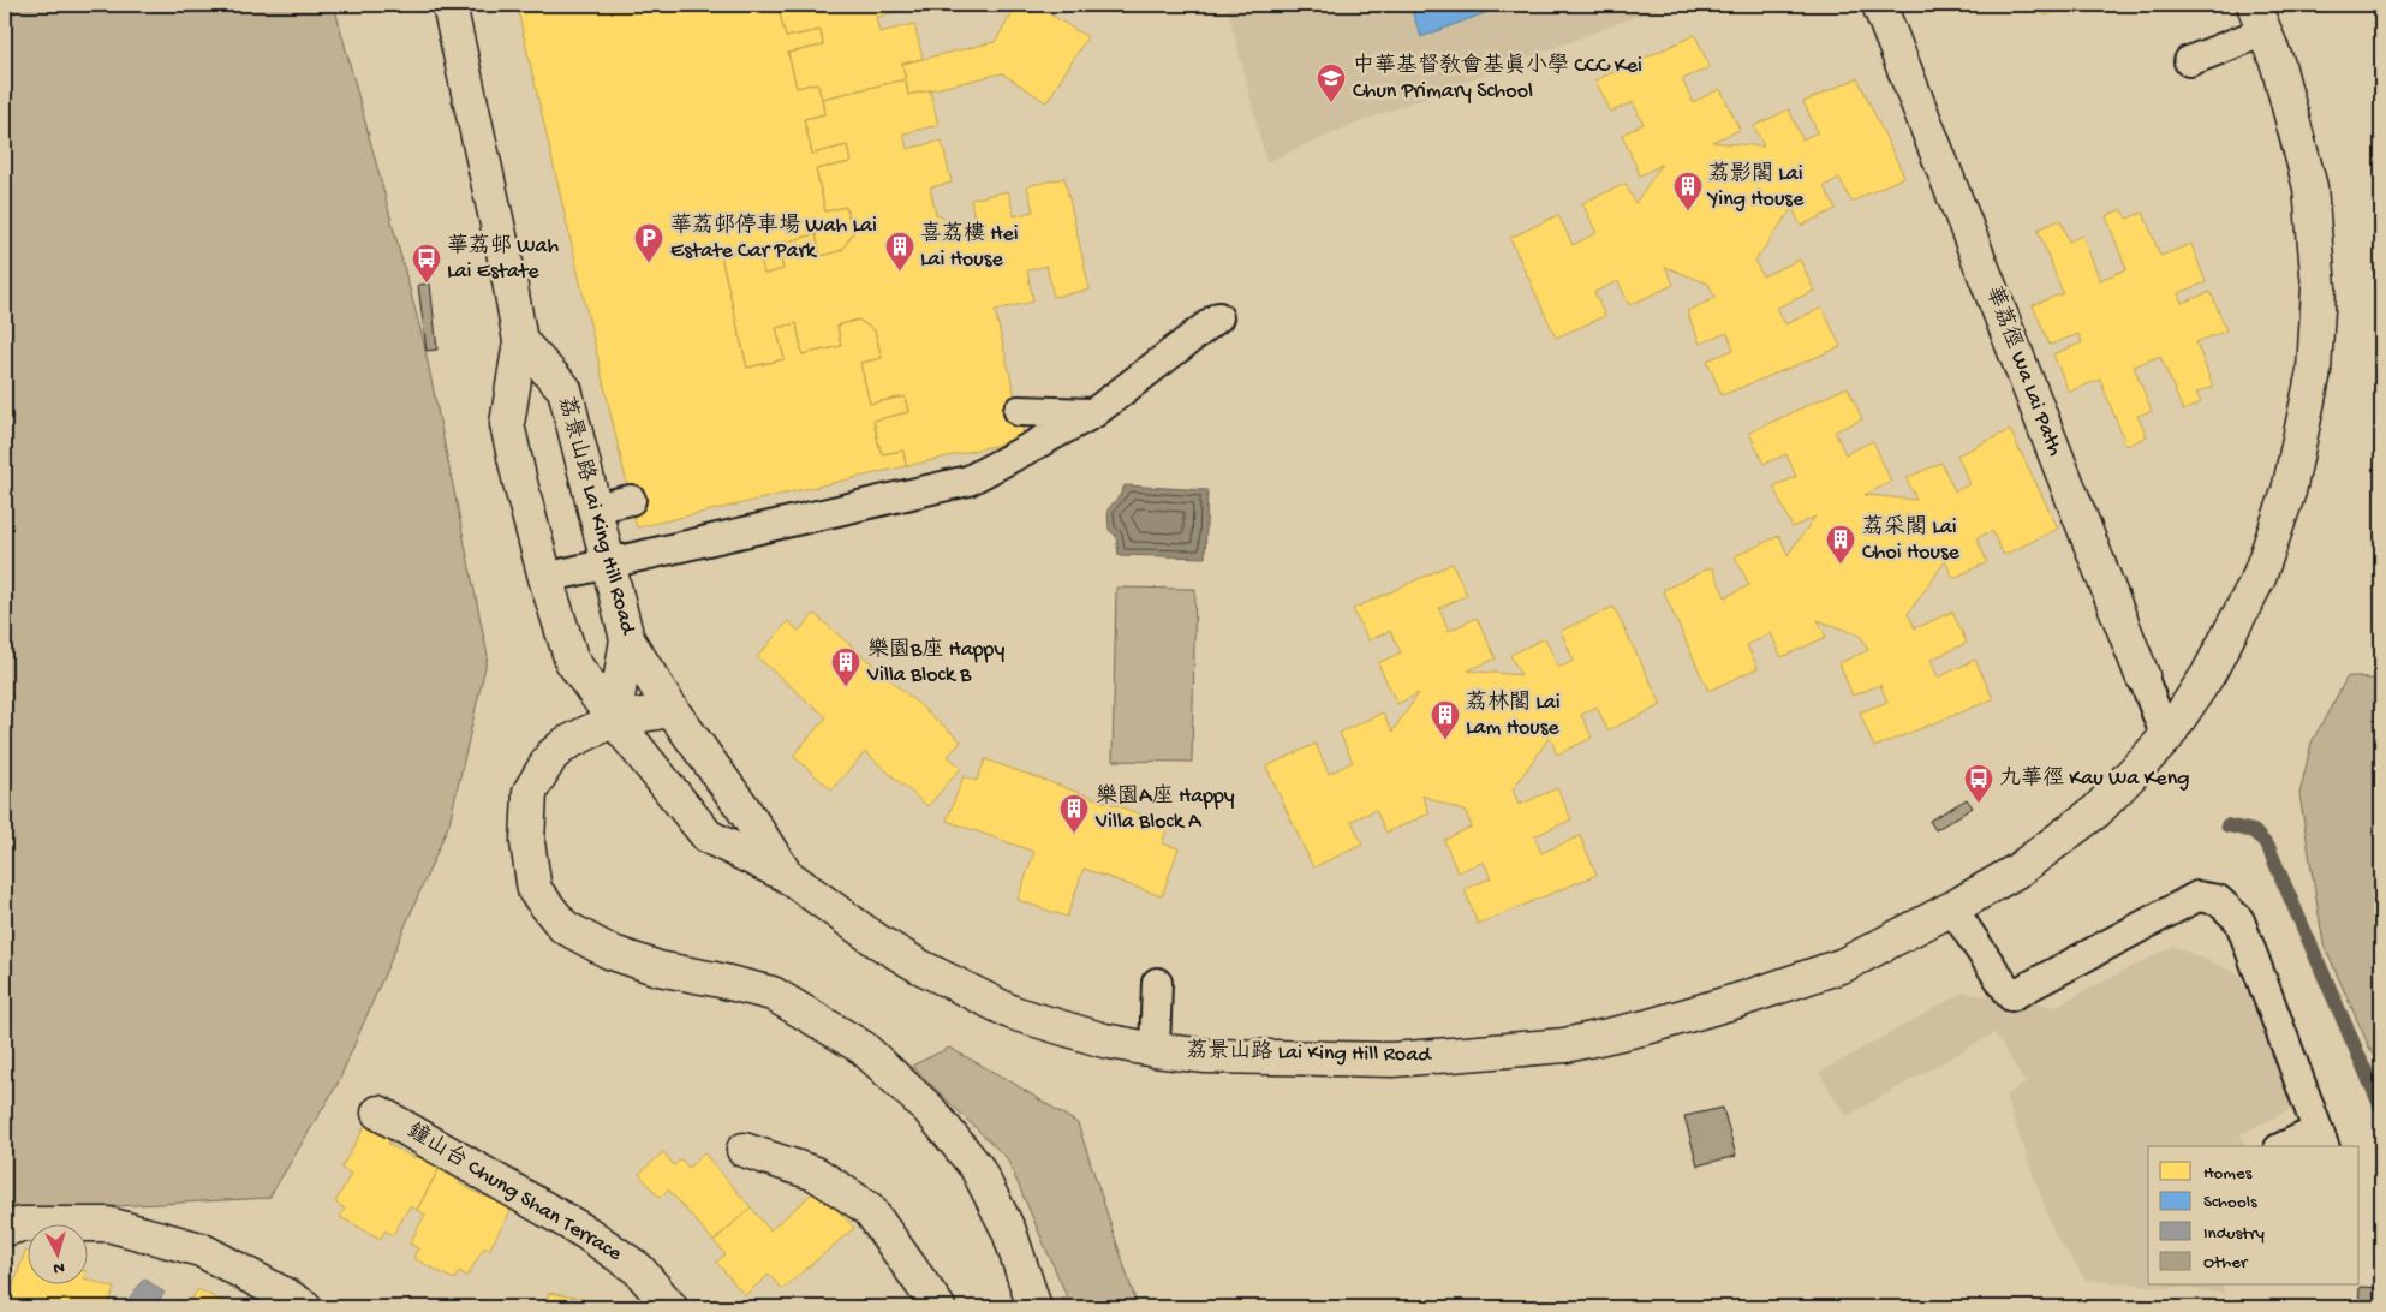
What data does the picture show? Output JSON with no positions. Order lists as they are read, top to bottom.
{
  "streets": {
    "main road": ["華荔徑 Wa Lai Path", "荔景山路 Lai King Hill Road", "鐘山台 Chung Shan Terrace"]
  },
  "crossings": [
    ["華荔徑 Wa Lai Path", "荔景山路 Lai King Hill Road"]
  ],
  "places": {
    "school or university": ["中華基督教會基真小學 CCC Kei Chun Primary School"],
    "building": [
      "荔影閣 Lai Ying House",
      "喜荔樓 Hei Lai House",
      "荔采閣 Lai Choi House",
      "樂園B座 Happy Villa Block B",
      "荔林閣 Lai Lam House",
      "樂園A座 Happy Villa Block A"
    ],
    "parking": ["華荔邨停車場 Wah Lai Estate Car Park"],
    "bus stop": ["華荔邨 Wah Lai Estate", "九華徑 Kau Wa Keng"]
  },
  "legend": [
    "Homes",
    "Schools",
    "Industry",
    "Other"
  ],
  "north": "bottom"
}
